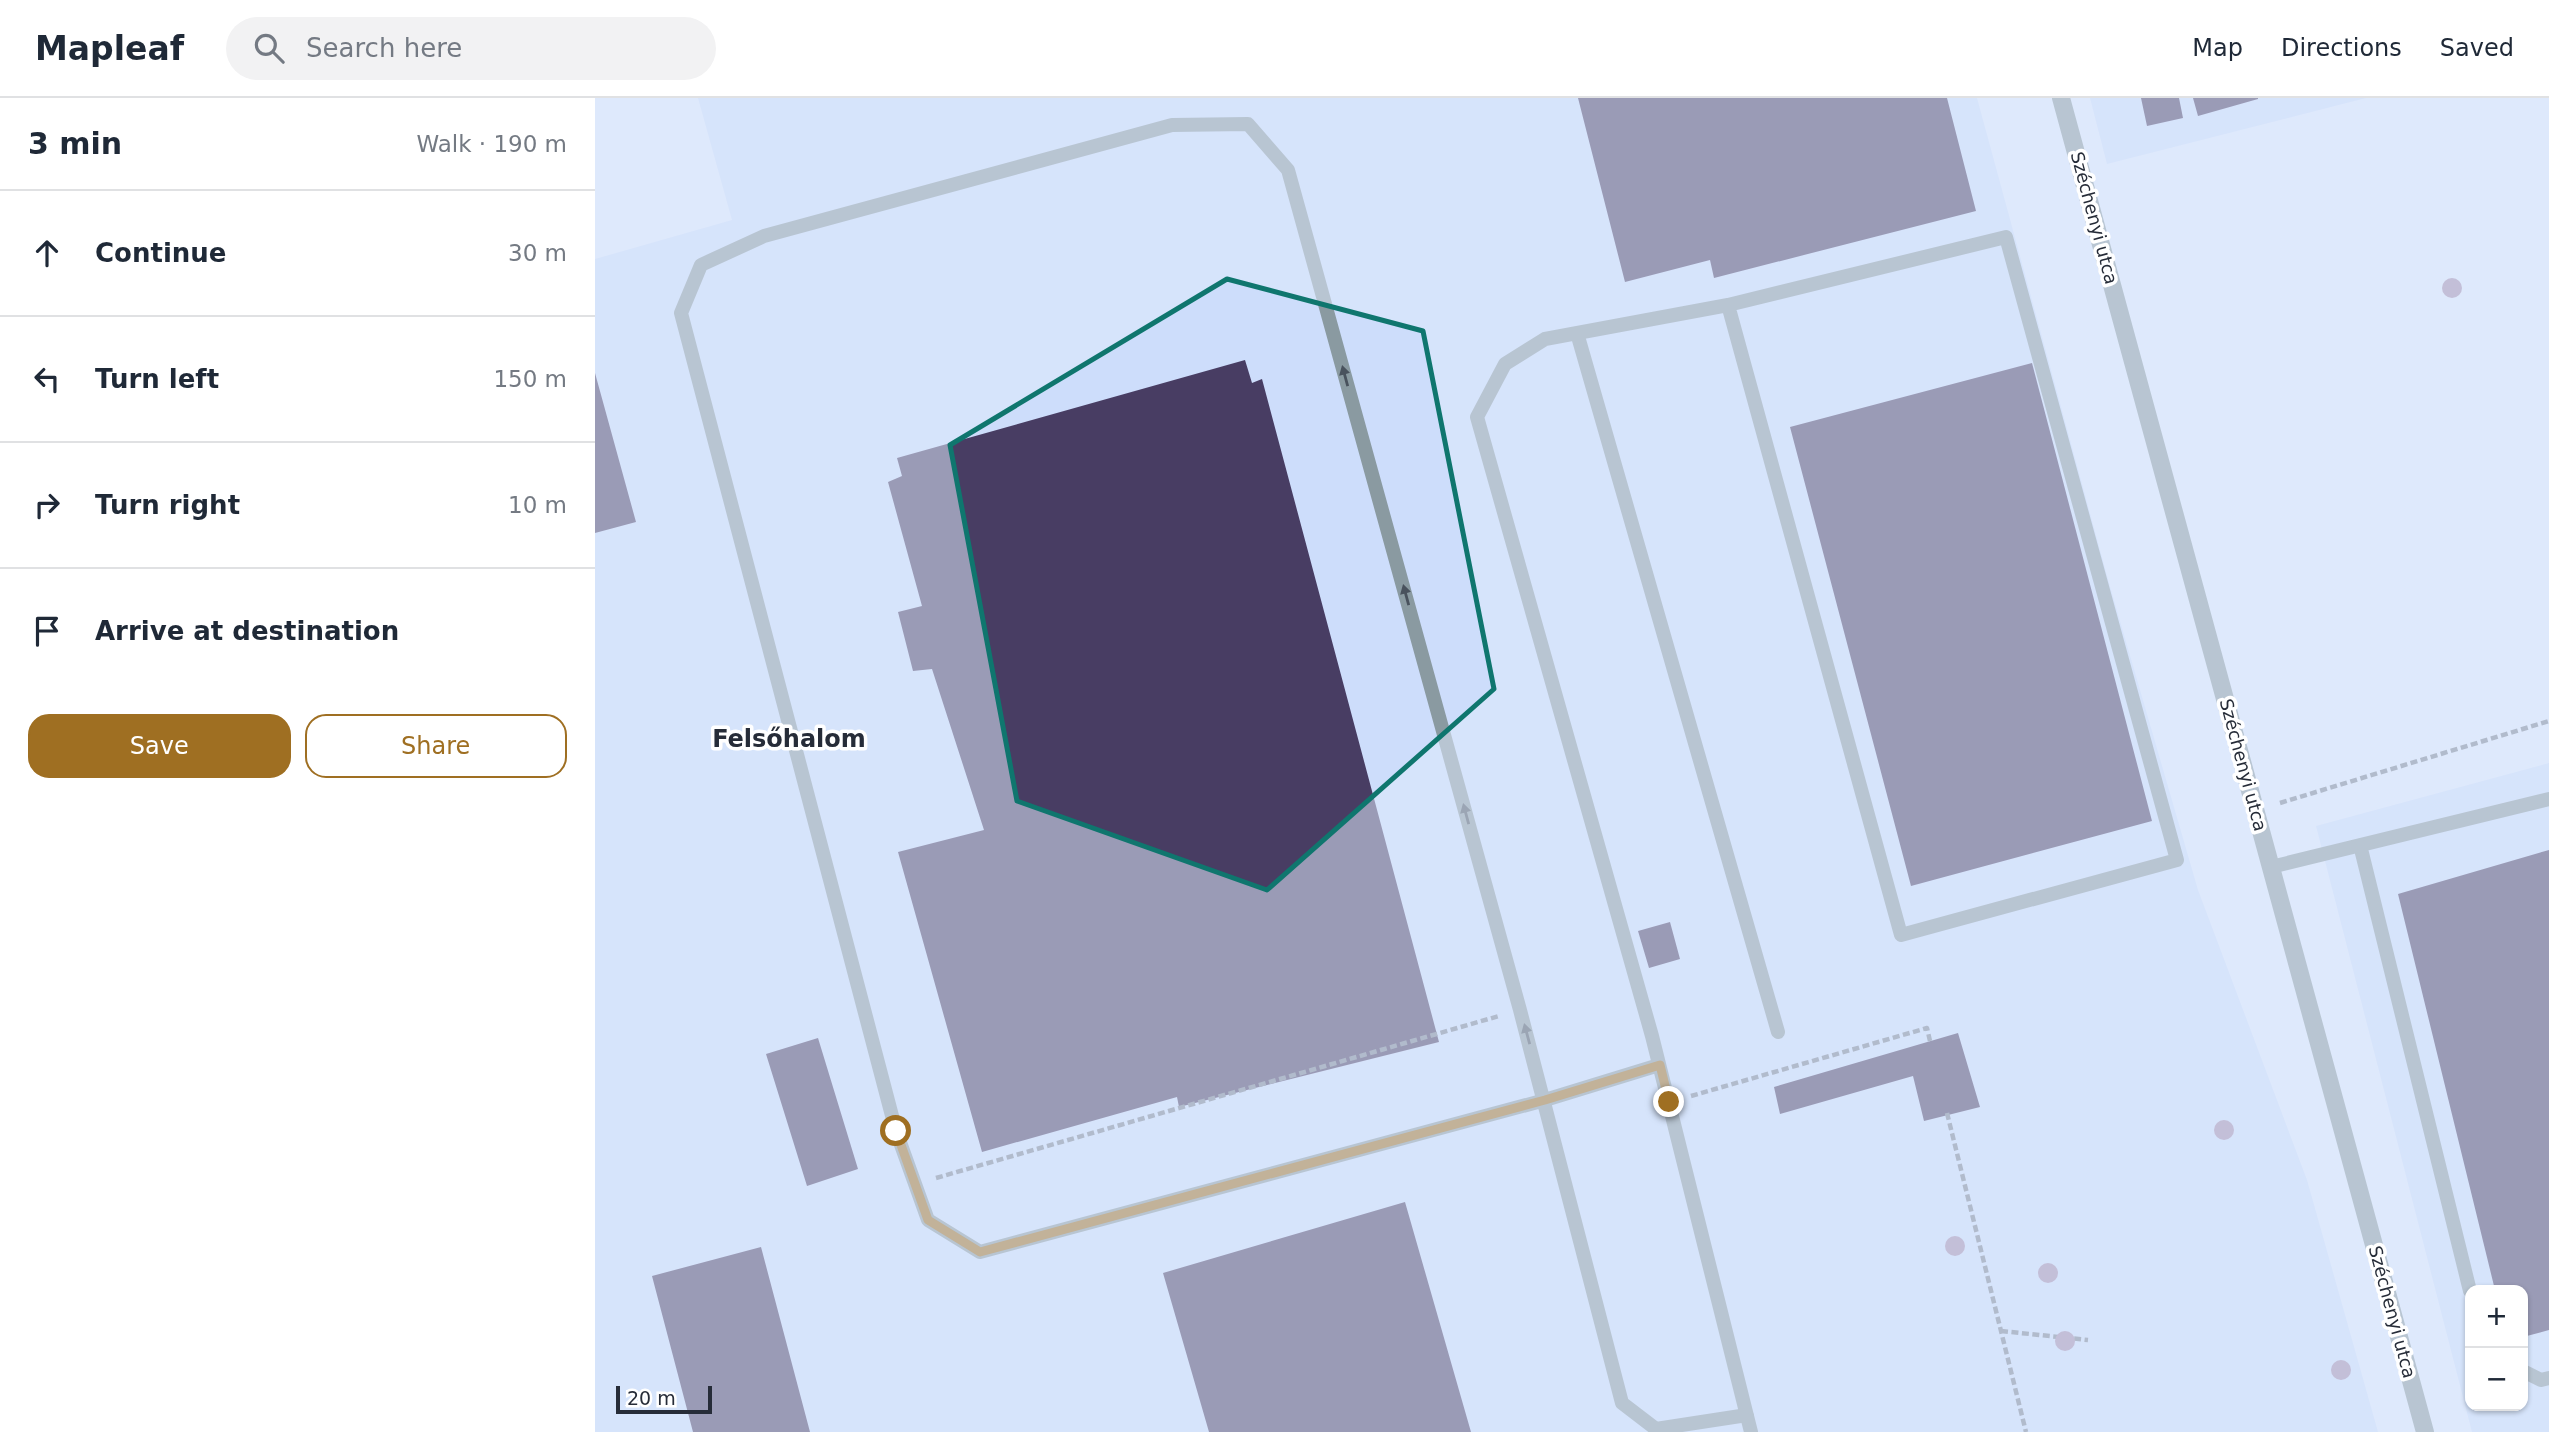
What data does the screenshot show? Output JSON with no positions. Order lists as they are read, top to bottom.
{
  "streets": {
    "street": ["Széchenyi utca"]
  },
  "districts": ["Felsőhalom"],
  "scale_bar": "20 m",
  "page": {
    "header": "Mapleaf",
    "search": "Search here",
    "nav": ["Map", "Directions", "Saved"],
    "heading": ["3 min", "Walk · 190 m"],
    "list": [
      ["Continue", "30 m"],
      ["Turn left", "150 m"],
      ["Turn right", "10 m"],
      "Arrive at destination"
    ],
    "buttons": ["Save", "Share"],
    "map_buttons": ["+", "−"],
    "scale": "20 m"
  }
}
